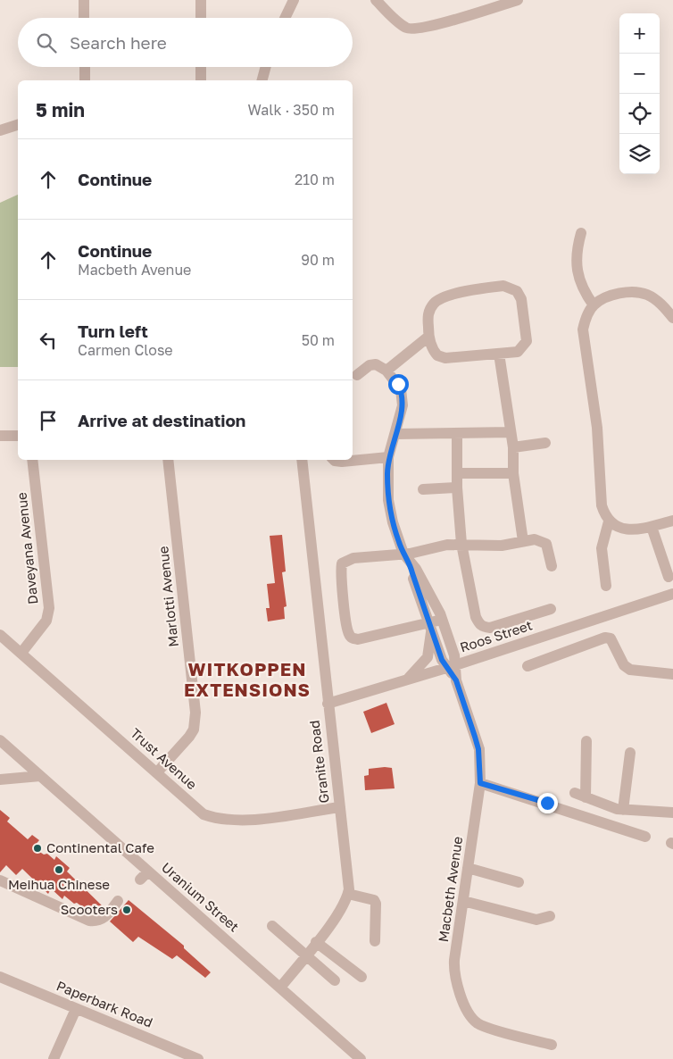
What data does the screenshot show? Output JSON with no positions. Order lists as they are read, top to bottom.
{
  "streets": {
    "street": [
      "Daveyana Avenue",
      "Marlotti Avenue",
      "Roos Street",
      "Trust Avenue",
      "Granite Road",
      "Macbeth Avenue",
      "Uranium Street",
      "Paperbark Road"
    ]
  },
  "crossings": [
    ["Daveyana Avenue", "Trust Avenue"],
    ["Marlotti Avenue", "Trust Avenue"],
    ["Roos Street", "Granite Road"],
    ["Roos Street", "Macbeth Avenue"],
    ["Trust Avenue", "Granite Road"],
    ["Granite Road", "Uranium Street"]
  ],
  "districts": ["WITKOPPEN EXTENSIONS"],
  "places": ["Continental Cafe", "Meihua Chinese", "Scooters"],
  "page": {
    "map_buttons": ["+", "−"],
    "search": "Search here",
    "heading": ["5 min", "Walk · 350 m"],
    "list": [
      ["Continue", "210 m"],
      ["Continue", "Macbeth Avenue", "90 m"],
      ["Turn left", "Carmen Close", "50 m"],
      "Arrive at destination"
    ]
  }
}
